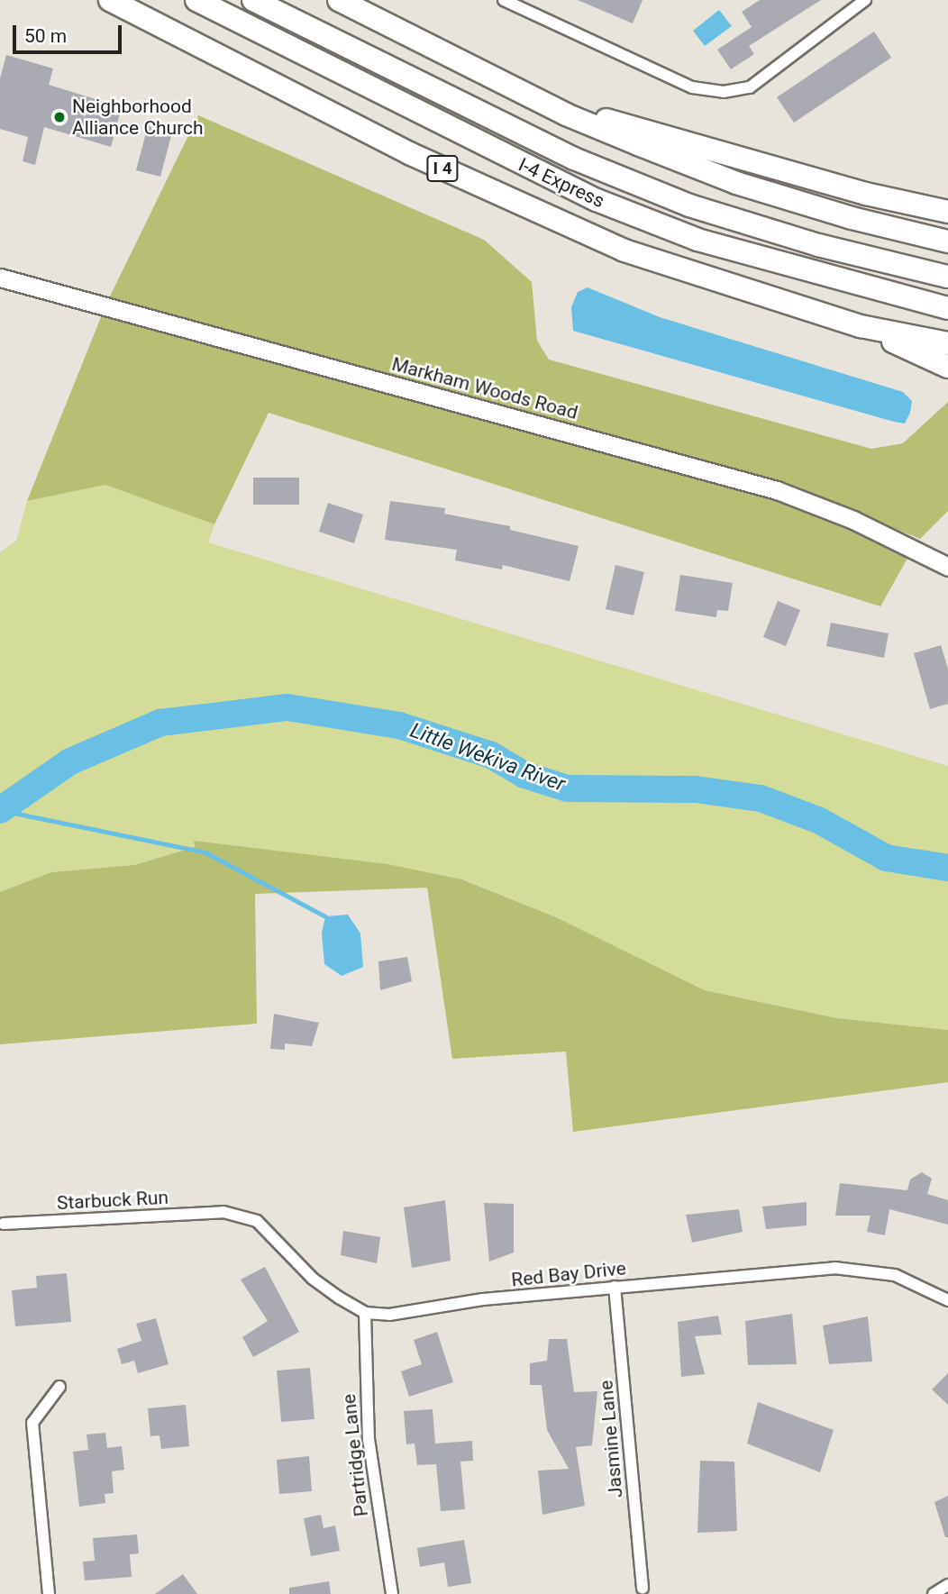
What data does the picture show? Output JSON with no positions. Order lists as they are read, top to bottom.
{
  "streets": {
    "highway": ["I 4", "I-4 Express"],
    "main road": ["Markham Woods Road"],
    "street": [
      "Starbuck Run",
      "Red Bay Drive",
      "Jasmine Lane",
      "Partridge Lane"
    ]
  },
  "crossings": [
    ["Starbuck Run", "Red Bay Drive"],
    ["Starbuck Run", "Partridge Lane"],
    ["Red Bay Drive", "Jasmine Lane"],
    ["Red Bay Drive", "Partridge Lane"]
  ],
  "water": ["Little Wekiva River"],
  "places": ["Neighborhood Alliance Church"],
  "scale_bar": "50 m"
}
